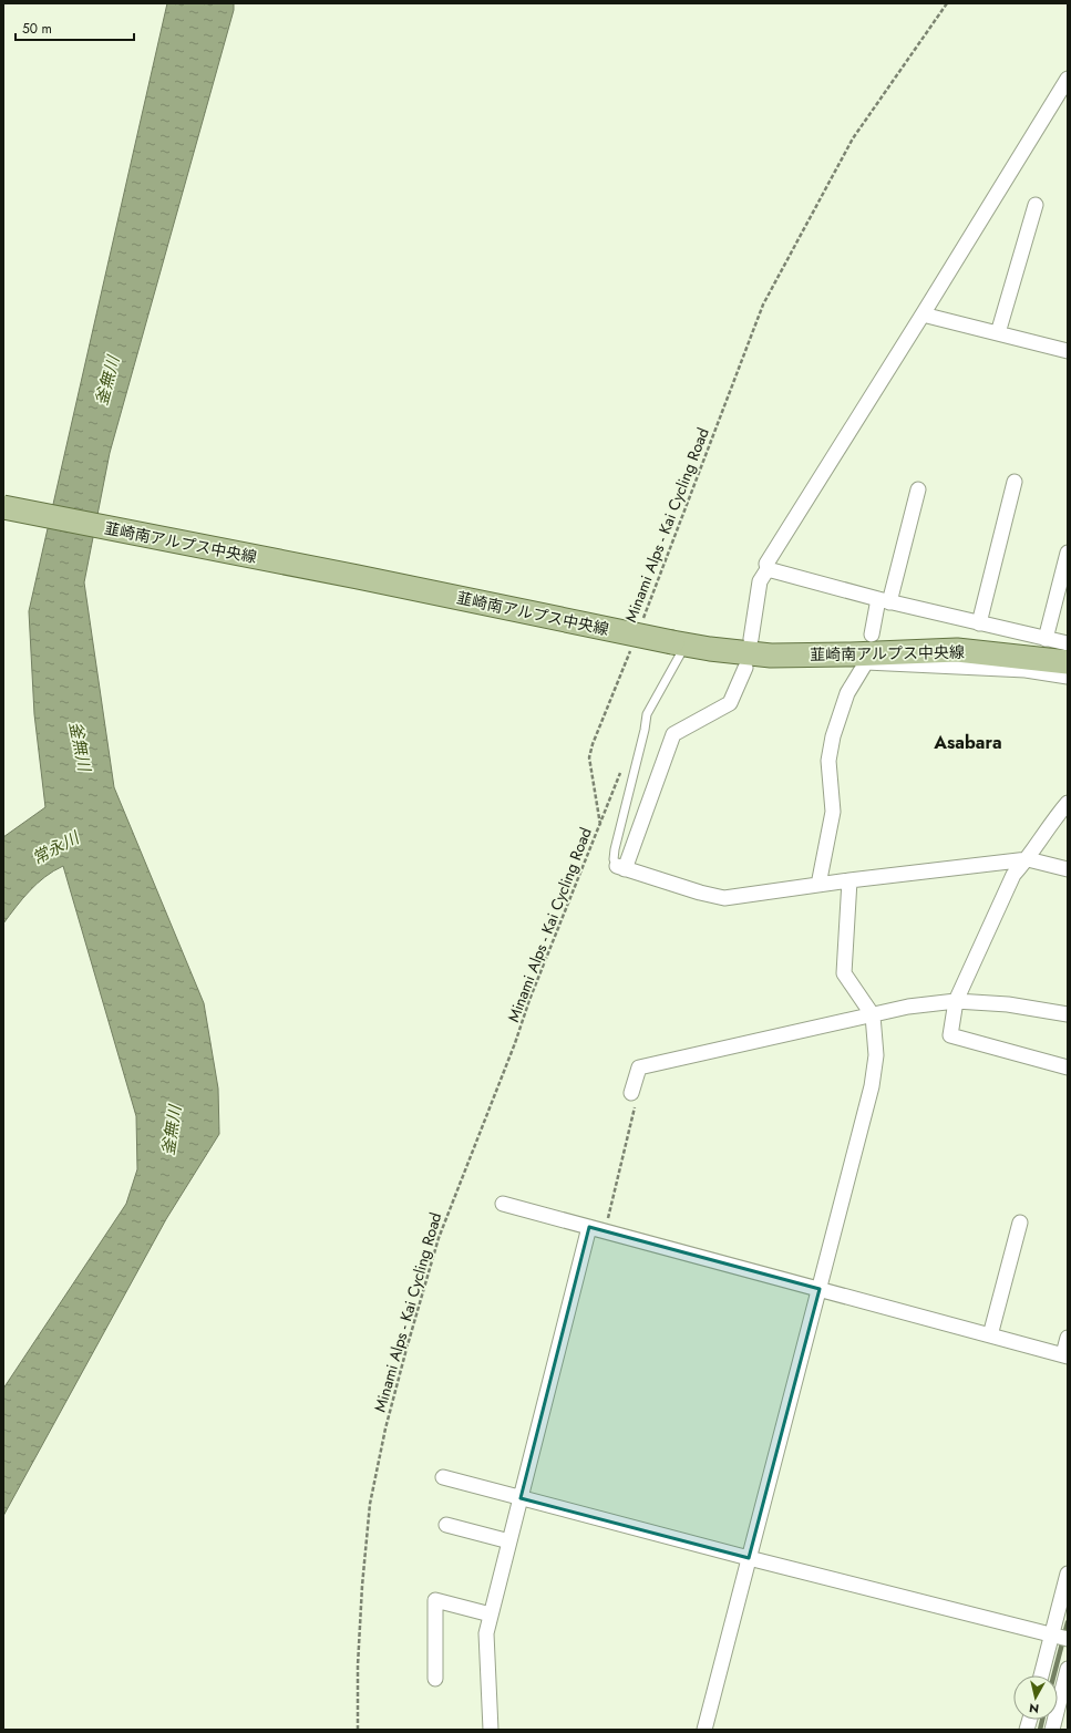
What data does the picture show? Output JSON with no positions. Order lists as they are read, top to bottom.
{
  "streets": {
    "main road": ["韮崎南アルプス中央線"],
    "path": ["Minami Alps - Kai Cycling Road"]
  },
  "districts": ["Asabara"],
  "water": ["釜無川", "常永川"],
  "scale_bar": "50 m",
  "north": "bottom"
}
